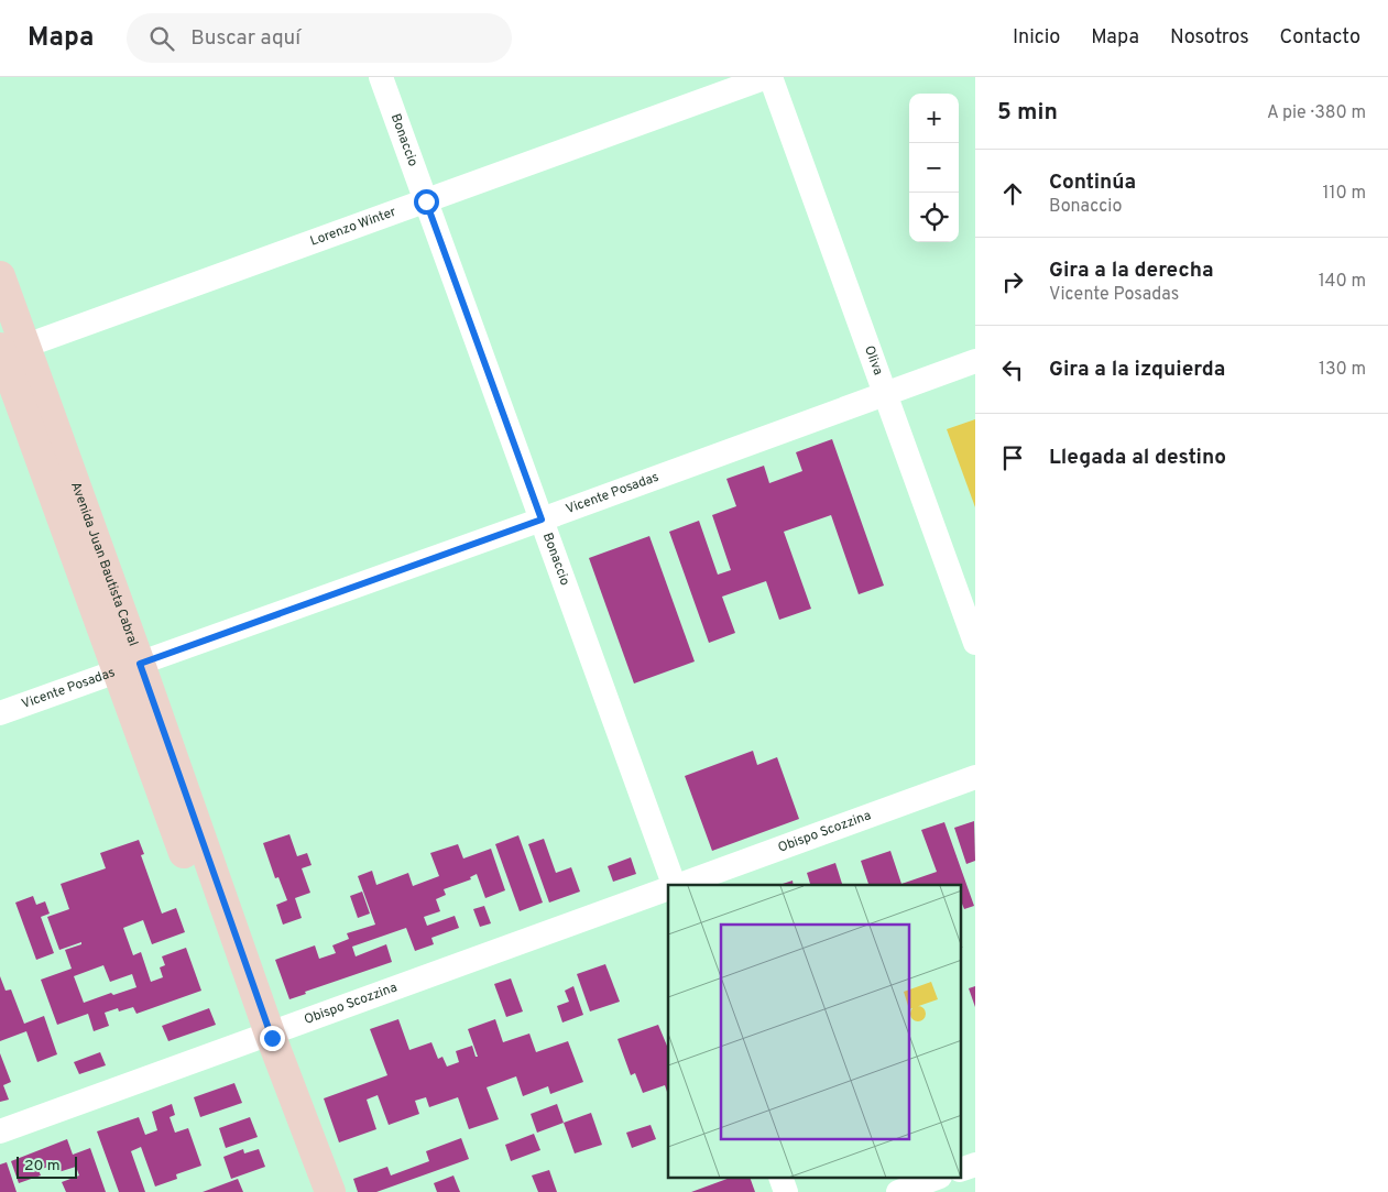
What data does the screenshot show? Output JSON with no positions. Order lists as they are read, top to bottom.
{
  "streets": {
    "main road": ["Avenida Juan Bautista Cabral"],
    "street": [
      "Bonaccio",
      "Lorenzo Winter",
      "Oliva",
      "Vicente Posadas",
      "Obispo Scozzina"
    ]
  },
  "crossings": [
    ["Bonaccio", "Lorenzo Winter"],
    ["Bonaccio", "Vicente Posadas"],
    ["Lorenzo Winter", "Oliva"],
    ["Lorenzo Winter", "Avenida Juan Bautista Cabral"],
    ["Oliva", "Vicente Posadas"],
    ["Vicente Posadas", "Avenida Juan Bautista Cabral"],
    ["Avenida Juan Bautista Cabral", "Obispo Scozzina"]
  ],
  "scale_bar": "20 m",
  "page": {
    "header": "Mapa",
    "search": "Buscar aquí",
    "nav": [
      "Inicio",
      "Mapa",
      "Nosotros",
      "Contacto"
    ],
    "heading": ["5 min", "A pie · 380 m"],
    "map_buttons": ["+", "−"],
    "list": [
      ["Continúa", "Bonaccio", "110 m"],
      ["Gira a la derecha", "Vicente Posadas", "140 m"],
      ["Gira a la izquierda", "130 m"],
      "Llegada al destino"
    ],
    "scale": "20 m"
  }
}
